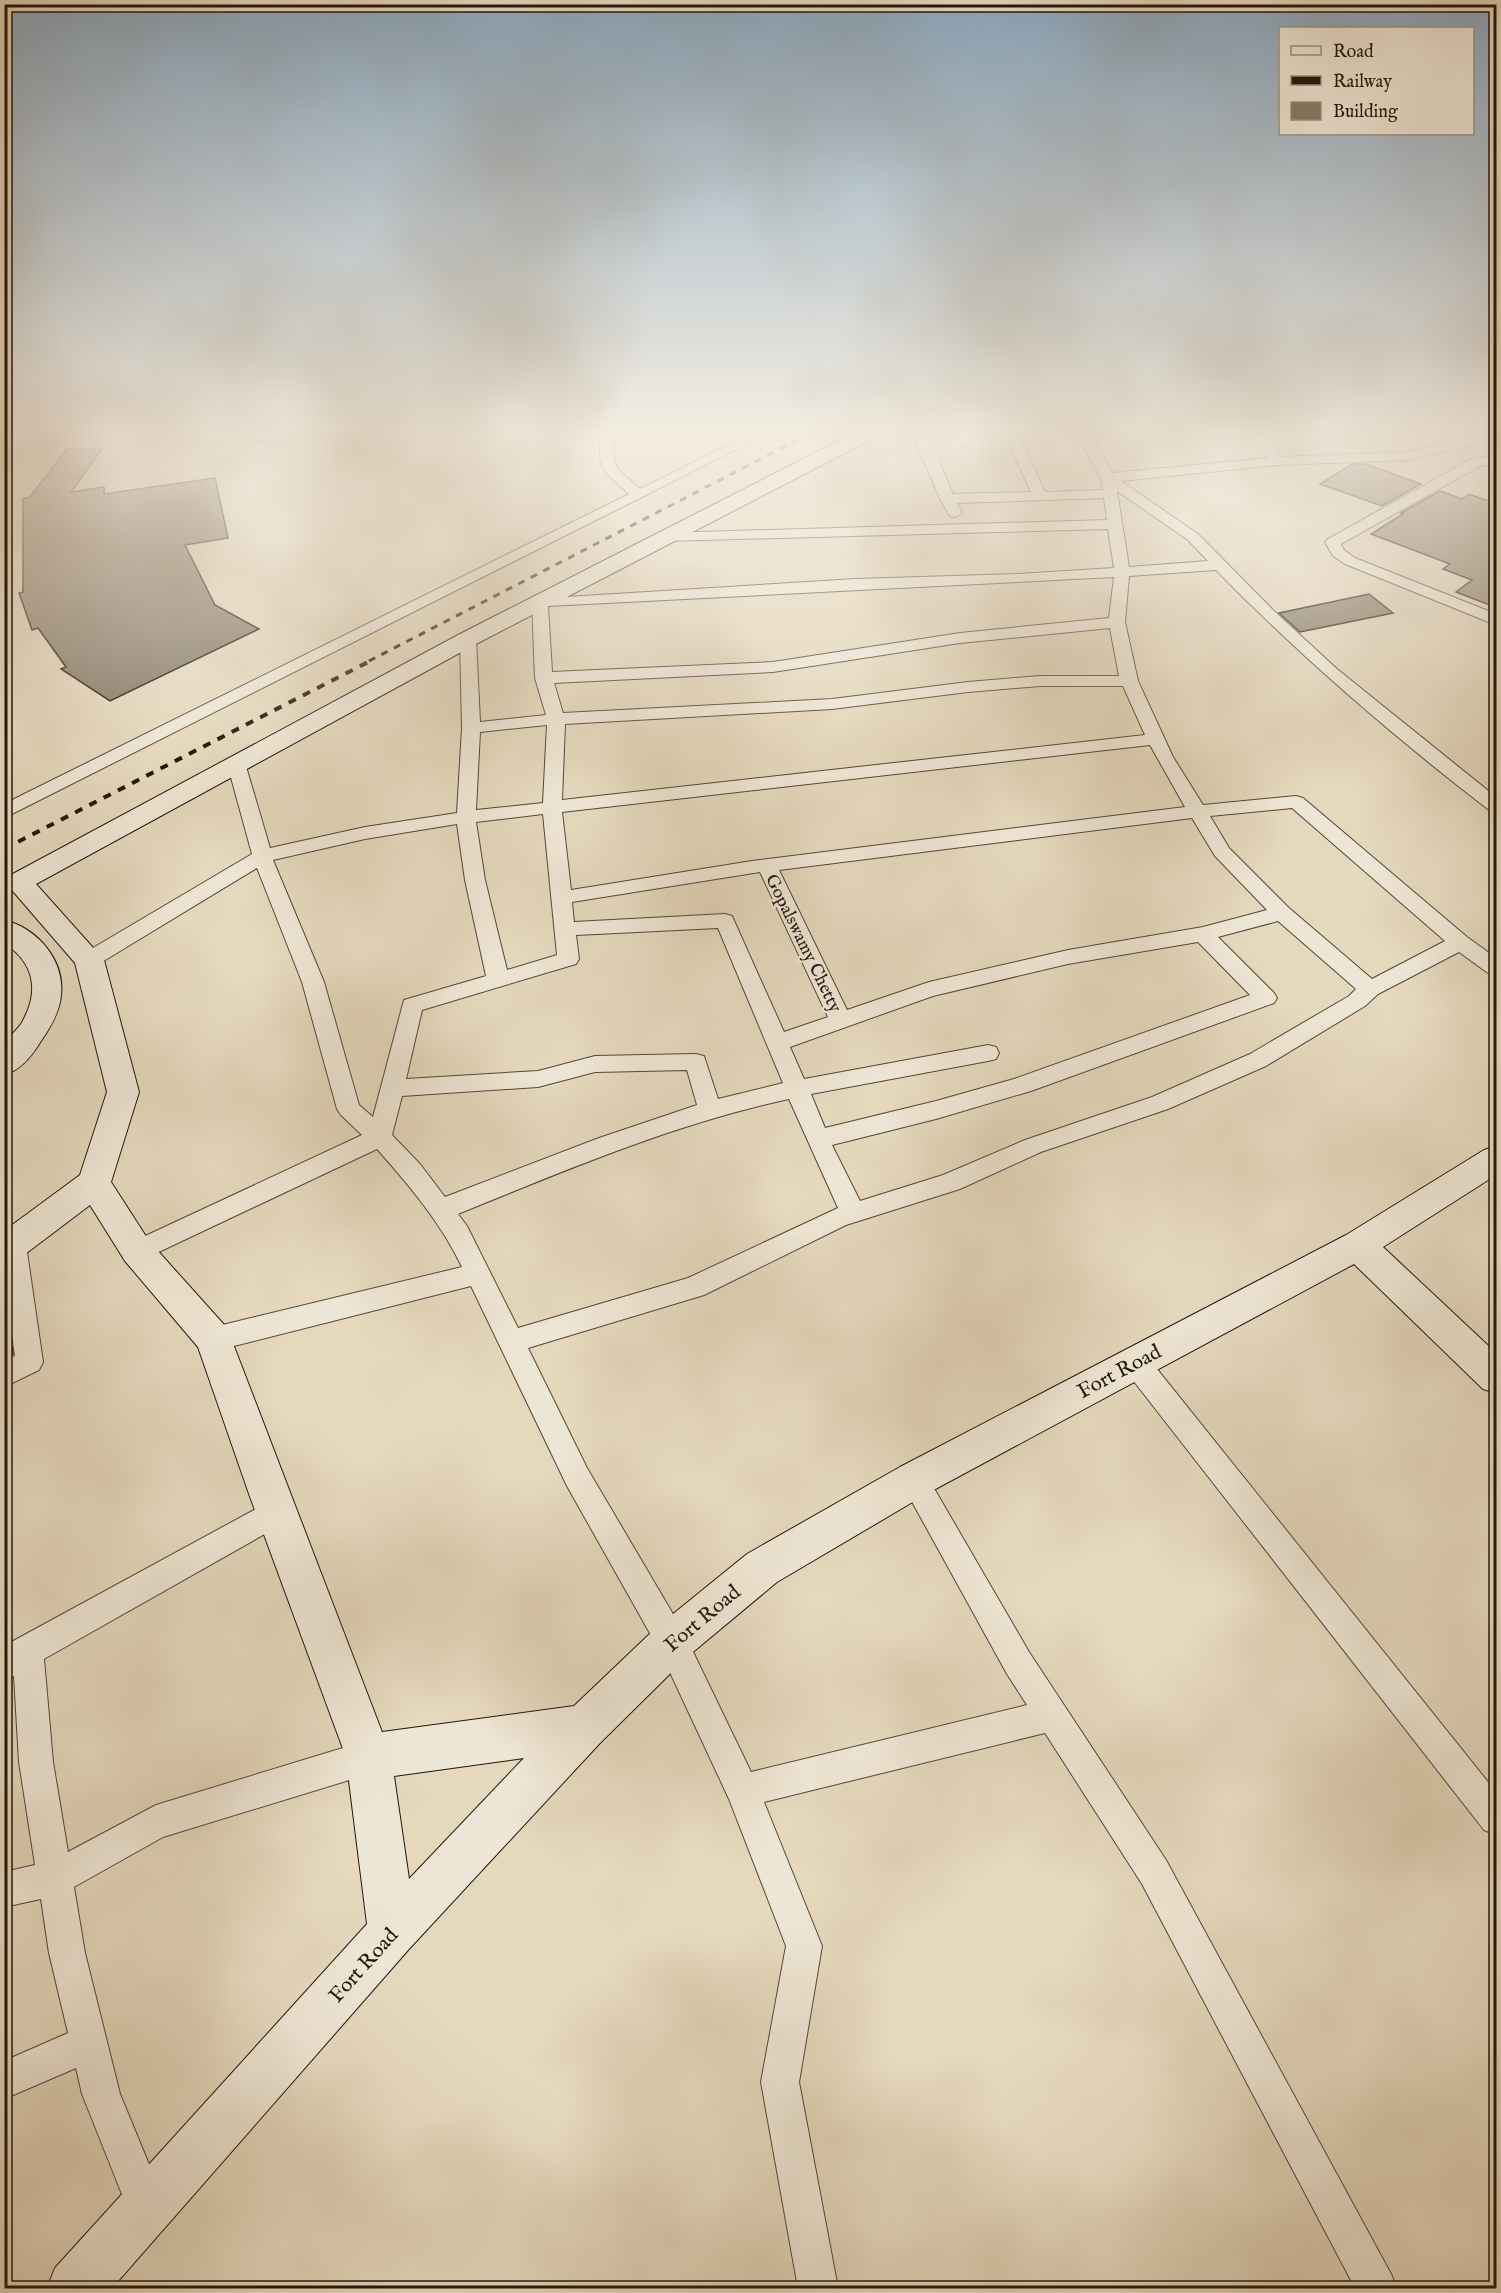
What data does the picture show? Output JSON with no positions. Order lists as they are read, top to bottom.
{
  "streets": {
    "street": ["Gopalswamy Chetty", "Fort Road"]
  },
  "legend": ["Road", "Railway", "Building"]
}
